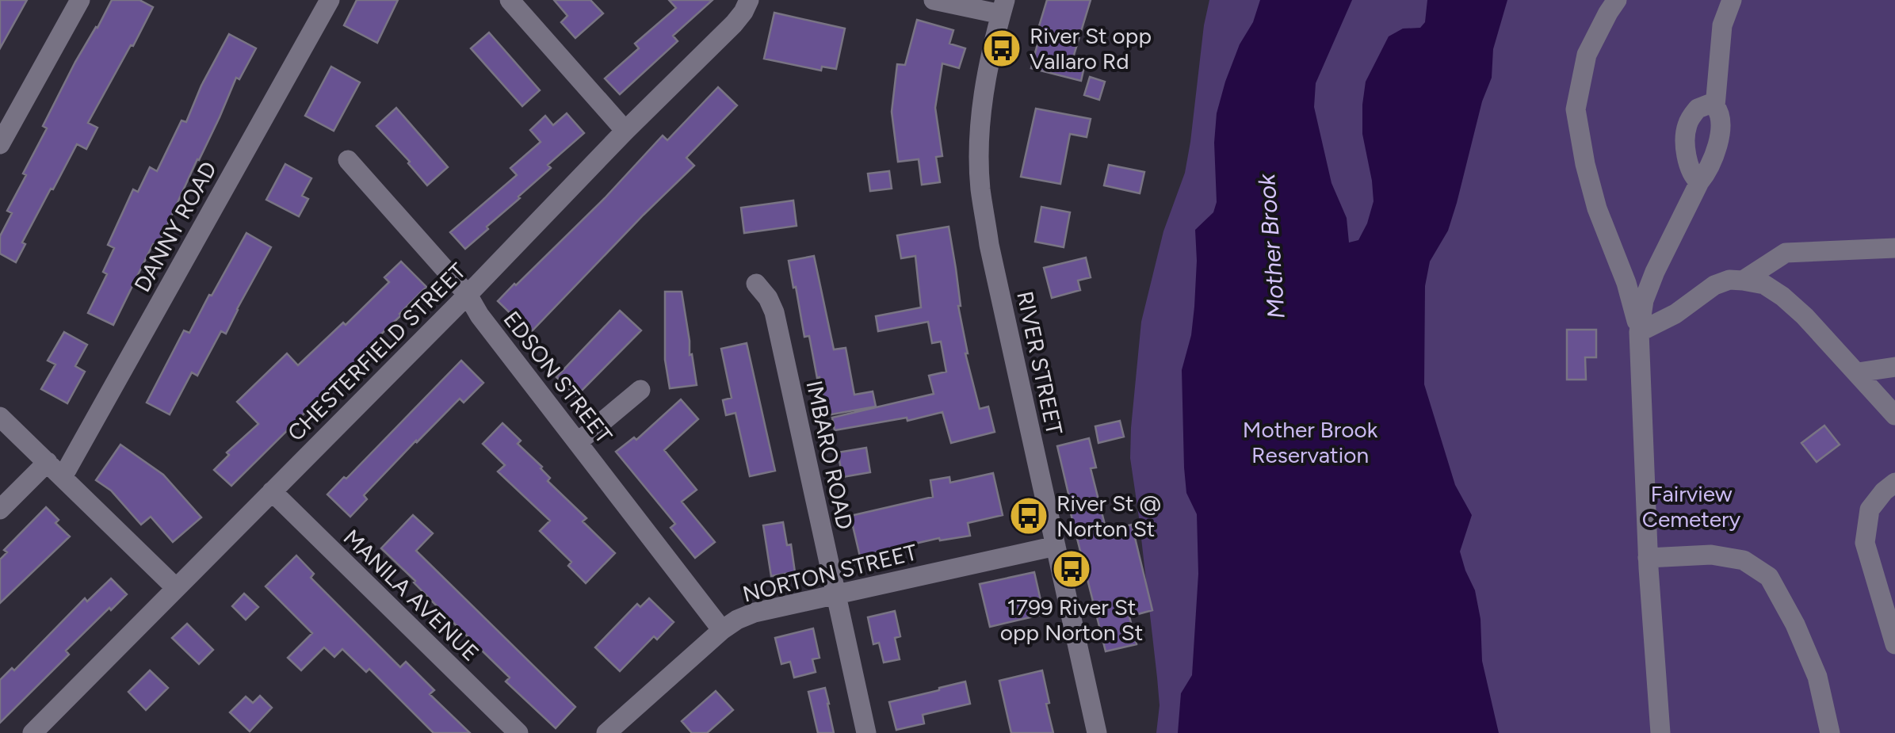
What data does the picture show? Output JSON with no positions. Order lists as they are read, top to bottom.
{
  "streets": {
    "street": [
      "DANNY ROAD",
      "CHESTERFIELD STREET",
      "RIVER STREET",
      "EDSON STREET",
      "IMBARO ROAD",
      "NORTON STREET",
      "MANILA AVENUE"
    ]
  },
  "crossings": [
    ["CHESTERFIELD STREET", "EDSON STREET"],
    ["CHESTERFIELD STREET", "MANILA AVENUE"],
    ["RIVER STREET", "NORTON STREET"],
    ["EDSON STREET", "NORTON STREET"],
    ["IMBARO ROAD", "NORTON STREET"]
  ],
  "water": ["Mother Brook"],
  "parks": ["Mother Brook Reservation", "Fairview Cemetery"],
  "places": {
    "bus stop": ["River St opp Vallaro Rd", "River St @ Norton St", "1799 River St opp Norton St"]
  }
}
